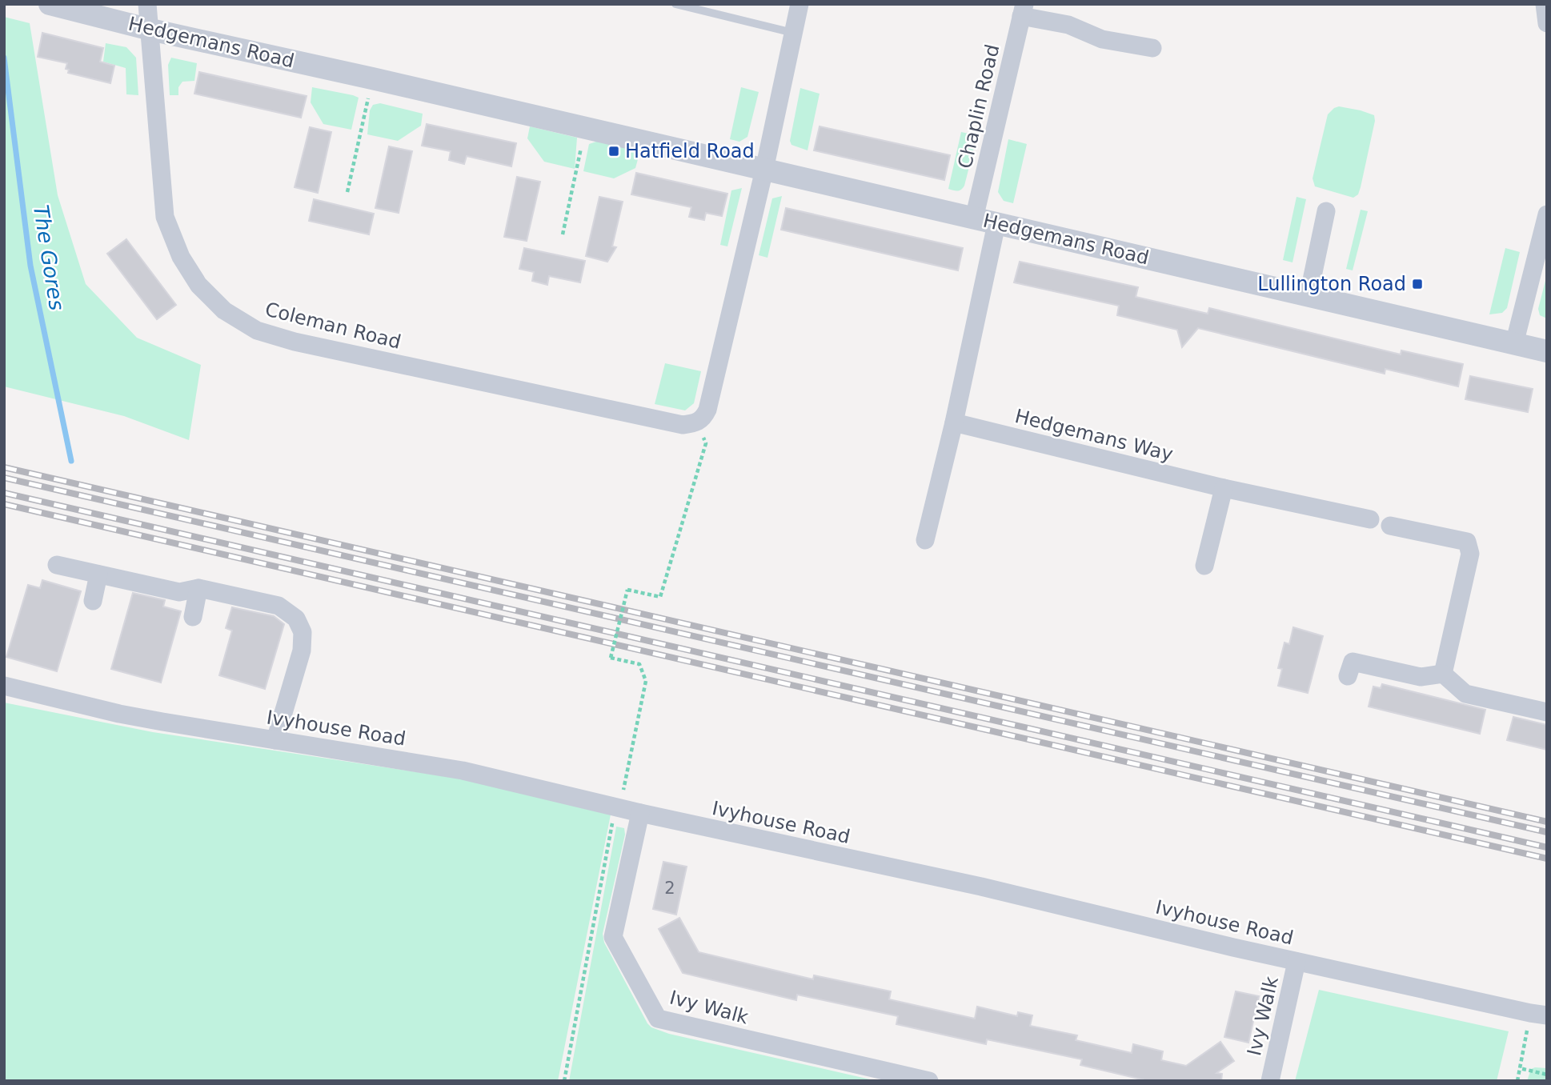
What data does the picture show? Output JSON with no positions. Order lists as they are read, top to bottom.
{
  "streets": {
    "street": [
      "Hedgemans Road",
      "Chaplin Road",
      "Coleman Road",
      "Hedgemans Way",
      "Ivyhouse Road",
      "Ivy Walk"
    ]
  },
  "crossings": [
    ["Hedgemans Road", "Chaplin Road"],
    ["Hedgemans Road", "Coleman Road"],
    ["Ivyhouse Road", "Ivy Walk"]
  ],
  "water": ["The Gores"],
  "places": {
    "transit": ["Hatfield Road", "Lullington Road"]
  },
  "house_numbers": ["2"]
}
